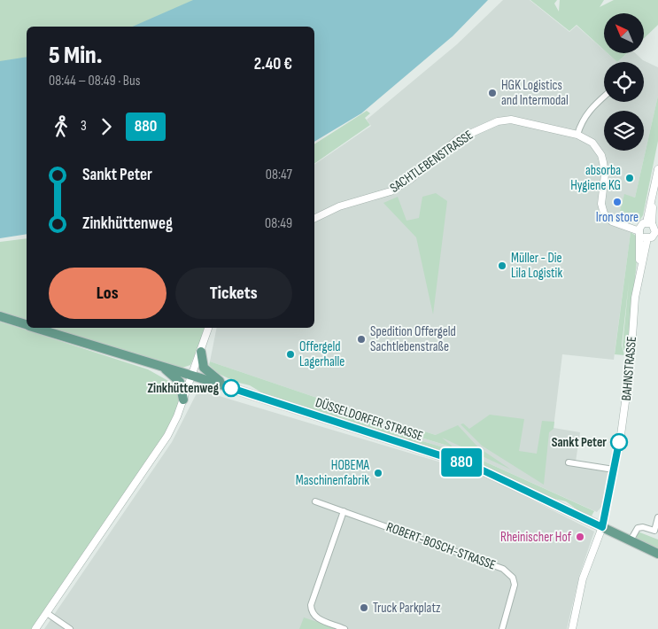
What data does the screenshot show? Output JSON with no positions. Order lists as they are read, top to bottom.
{
  "streets": {
    "main road": ["DÜSSELDORFER STRASSE"],
    "street": ["SACHTLEBENSTRASSE", "BAHNSTRASSE", "ROBERT-BOSCH-STRASSE"]
  },
  "crossings": [
    ["SACHTLEBENSTRASSE", "BAHNSTRASSE"],
    ["BAHNSTRASSE", "DÜSSELDORFER STRASSE"]
  ],
  "places": [
    "HGK Logistics and Intermodal",
    "absorba Hygiene KG",
    "Iron store",
    "Müller - Die Lila Logistik",
    "Spedition Offergeld Sachtlebenstraße",
    "Offergeld Lagerhalle",
    "Zinkhüttenweg",
    "Sankt Peter",
    "HOBEMA Maschinenfabrik",
    "Rheinischer Hof",
    "Truck Parkplatz"
  ],
  "lines": ["bus line 880"],
  "north": "top left",
  "page": {
    "on_map": "880",
    "heading": ["5 Min.", "08:44 – 08:49 · Bus", "2.40 €"],
    "legs": ["3", "880"],
    "list": [
      {
        "name": "Sankt Peter",
        "value": "08:47"
      },
      {
        "name": "Zinkhüttenweg",
        "value": "08:49"
      }
    ],
    "buttons": ["Los", "Tickets"]
  }
}
